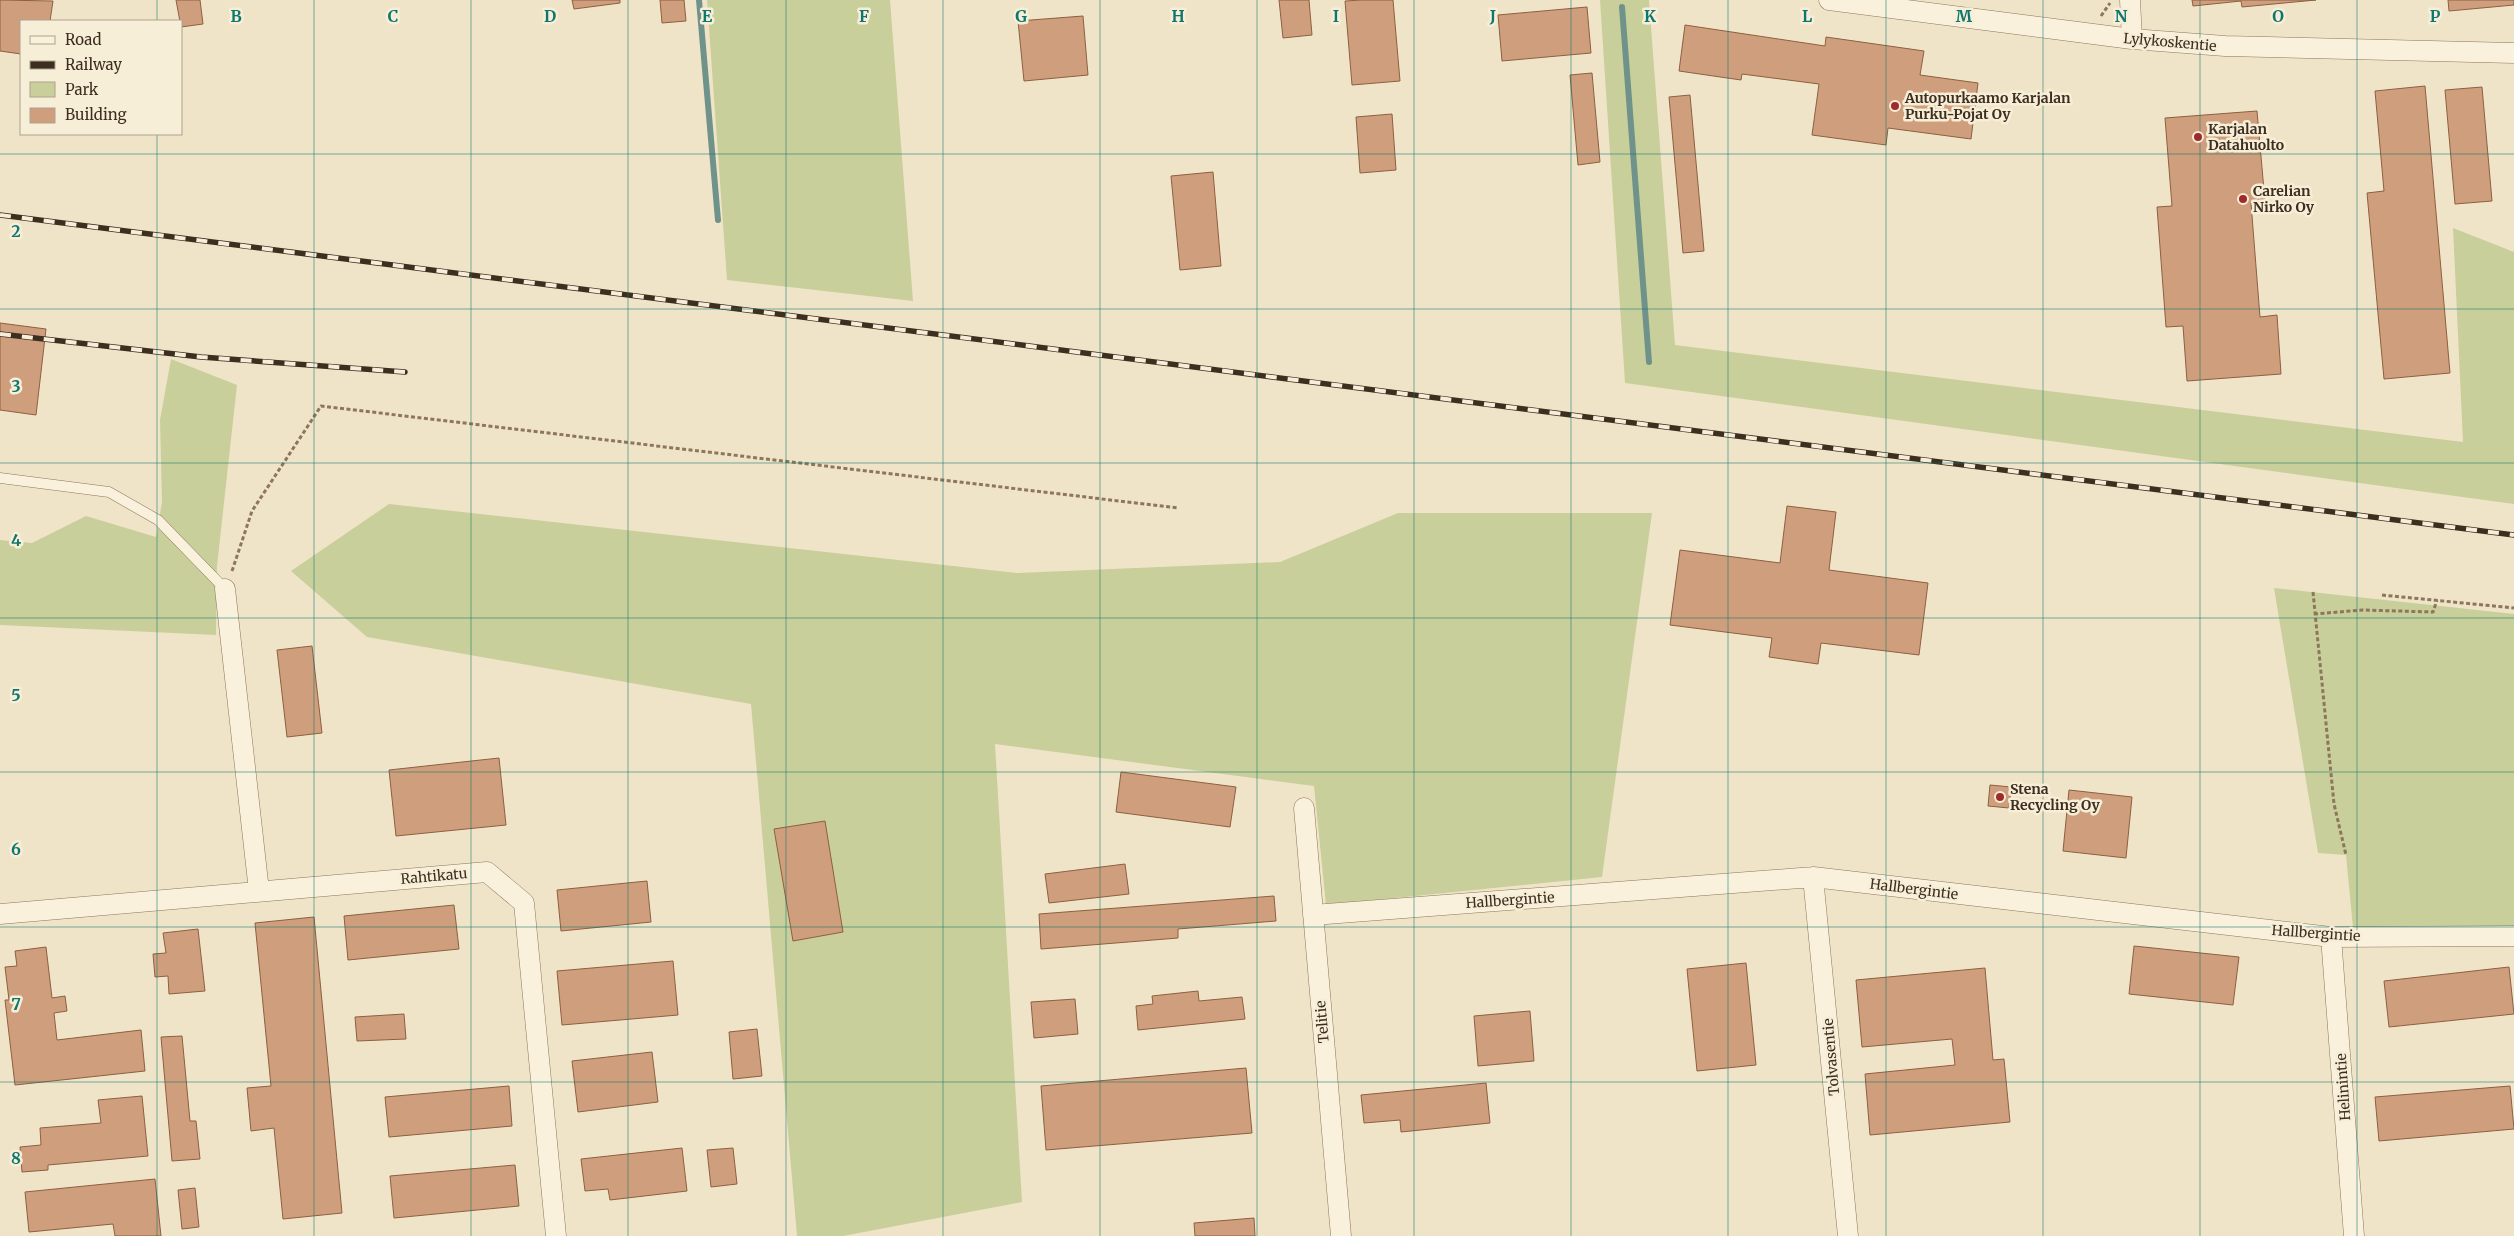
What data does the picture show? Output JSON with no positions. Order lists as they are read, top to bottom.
{
  "streets": {
    "street": [
      "Lylykoskentie",
      "Rahtikatu",
      "Hallbergintie",
      "Telitie",
      "Tolvasentie",
      "Helinintie"
    ]
  },
  "crossings": [
    ["Hallbergintie", "Telitie"],
    ["Hallbergintie", "Tolvasentie"],
    ["Hallbergintie", "Helinintie"]
  ],
  "places": [
    "Autopurkaamo Karjalan Purku-Pojat Oy",
    "Karjalan Datahuolto",
    "Carelian Nirko Oy",
    "Stena Recycling Oy"
  ],
  "legend": [
    "Road",
    "Railway",
    "Park",
    "Building"
  ],
  "grid": {
    "columns": [
      "B",
      "C",
      "D",
      "E",
      "F",
      "G",
      "H",
      "I",
      "J",
      "K",
      "L",
      "M",
      "N",
      "O",
      "P"
    ],
    "rows": [
      "2",
      "3",
      "4",
      "5",
      "6",
      "7",
      "8"
    ]
  }
}
